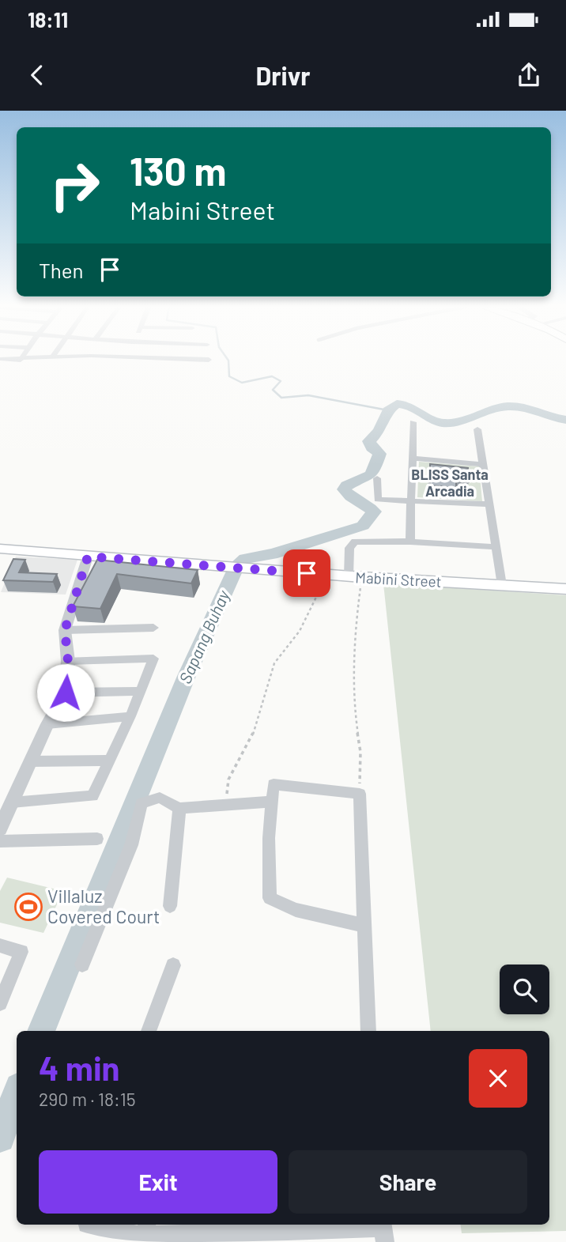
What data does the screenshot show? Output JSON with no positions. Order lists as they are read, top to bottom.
{
  "streets": {
    "main road": ["Mabini Street"]
  },
  "districts": ["BLISS Santa Arcadia"],
  "water": ["Sapang Buhay"],
  "places": {
    "sports": ["Villaluz Covered Court"]
  },
  "page": {
    "status": "18:11",
    "header": "Drivr",
    "turn": ["130 m", "Mabini Street"],
    "then": "Then",
    "heading": ["4 min", "290 m · 18:15"],
    "buttons": ["Exit", "Share"]
  }
}
